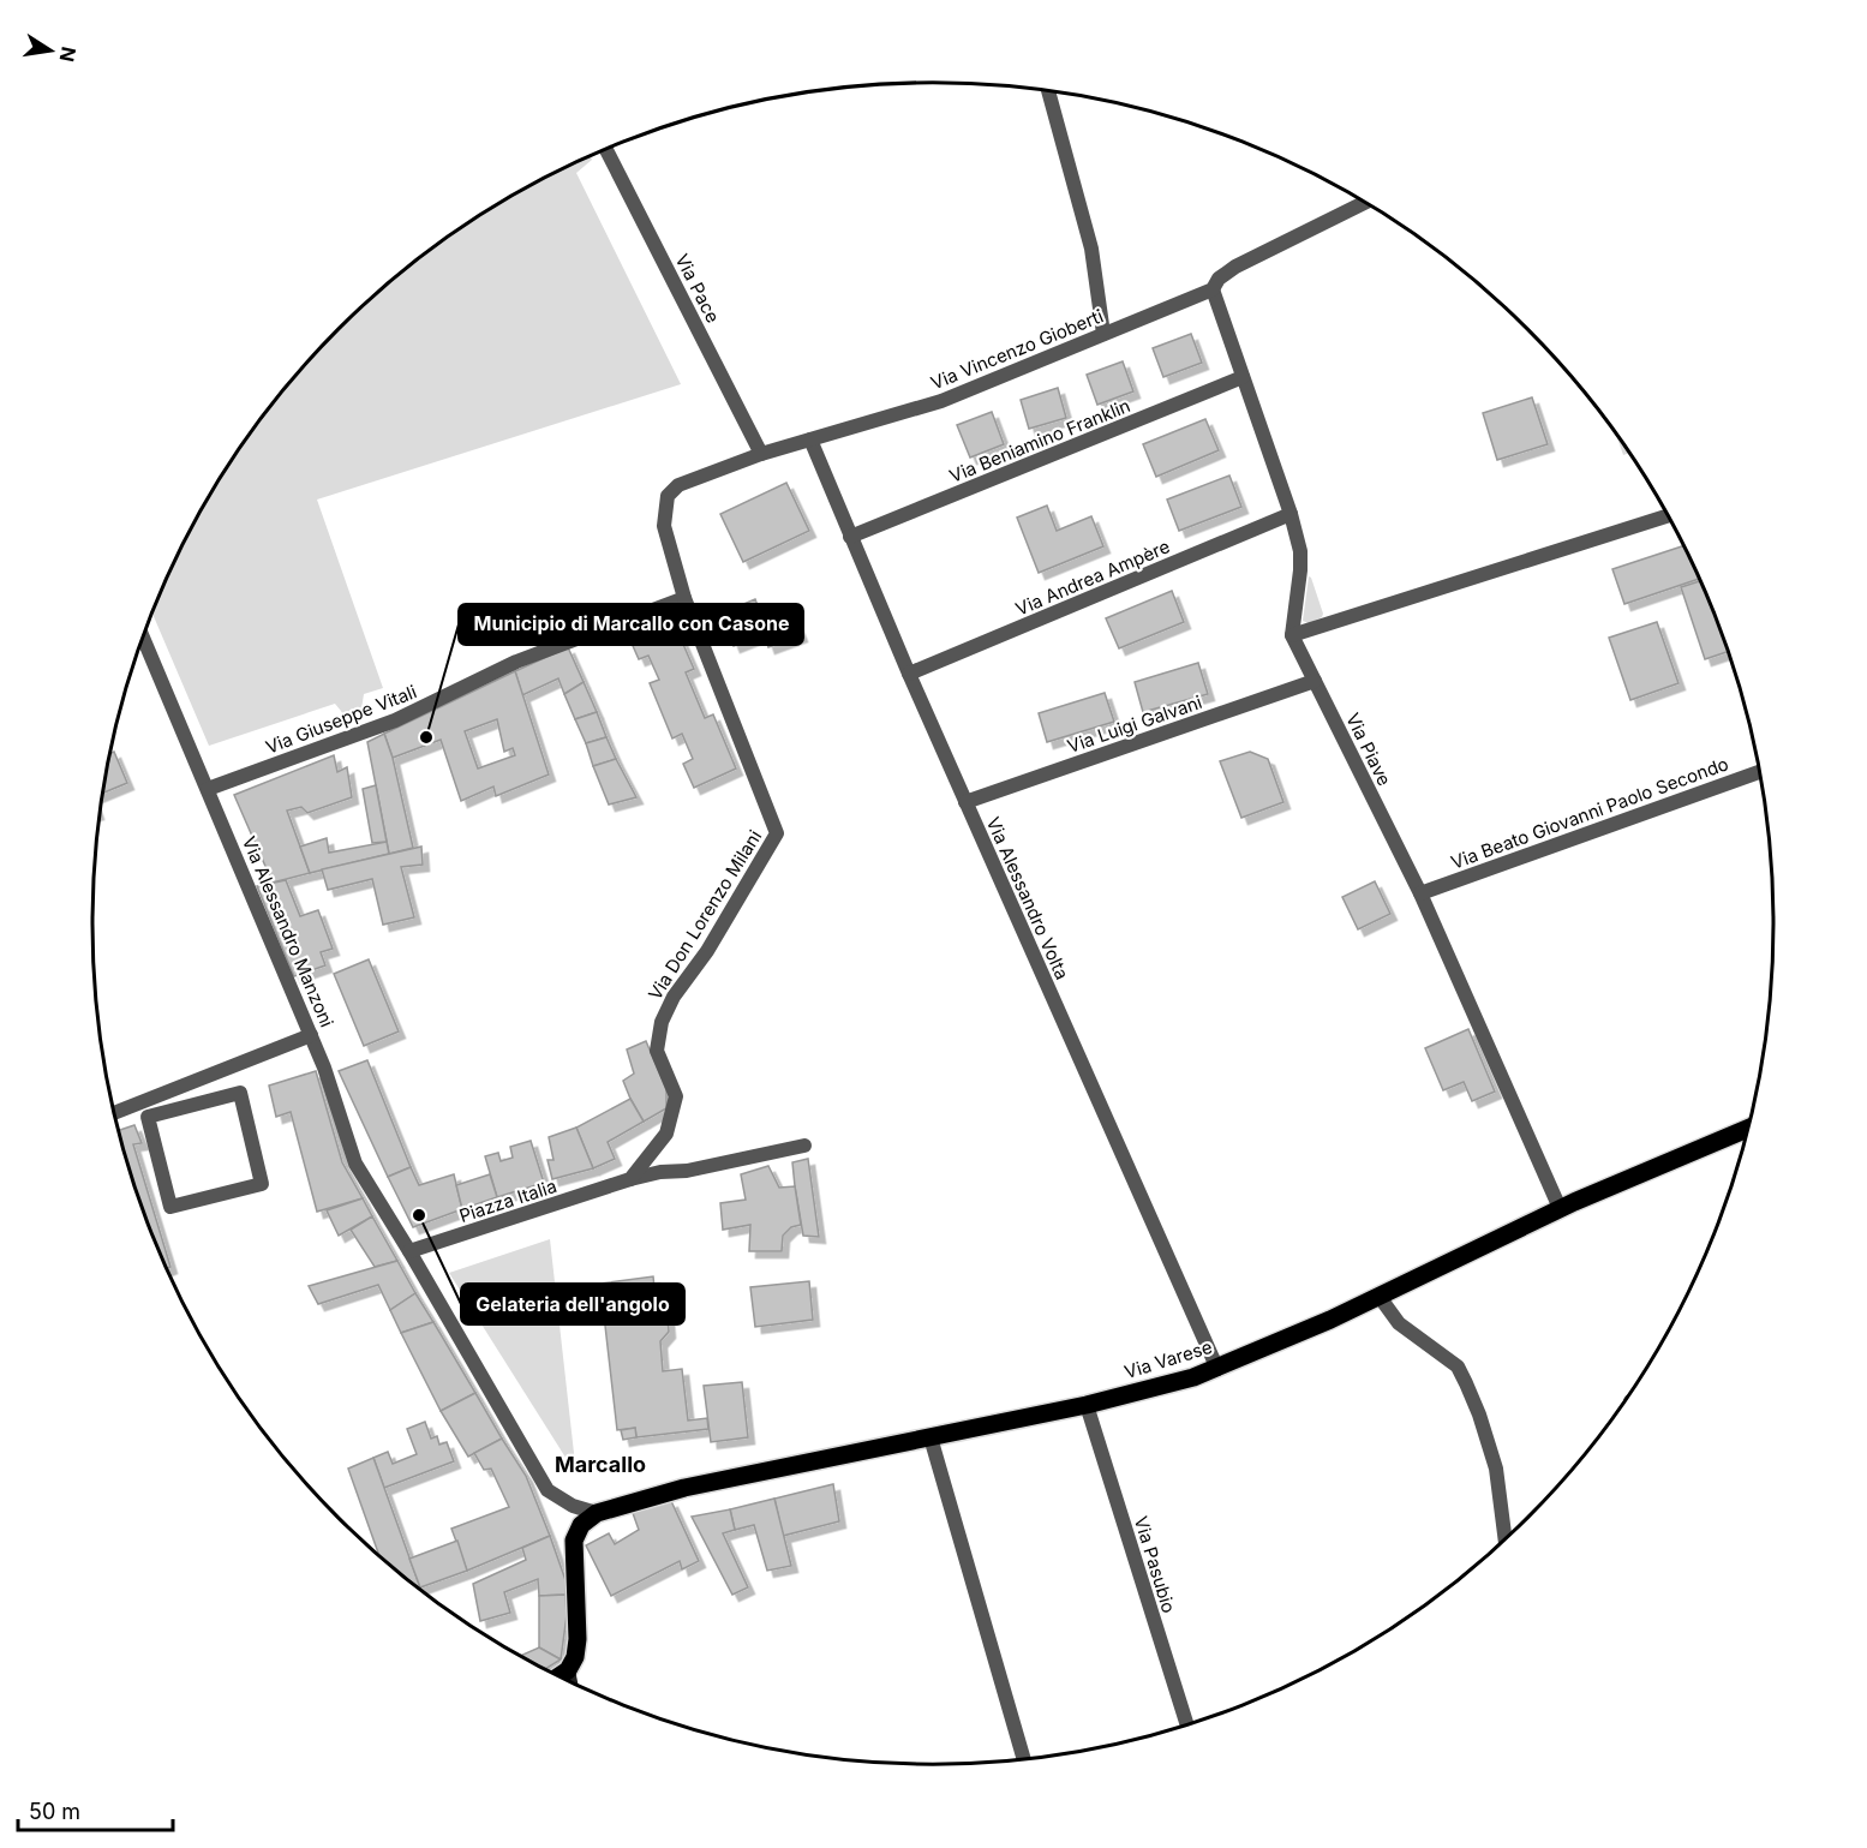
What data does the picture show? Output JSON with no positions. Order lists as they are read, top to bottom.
{
  "streets": {
    "main road": ["Via Varese"],
    "street": [
      "Via Pace",
      "Via Vincenzo Gioberti",
      "Via Beniamino Franklin",
      "Via Andrea Ampère",
      "Via Giuseppe Vitali",
      "Via Luigi Galvani",
      "Via Piave",
      "Via Beato Giovanni Paolo Secondo",
      "Via Alessandro Volta",
      "Via Don Lorenzo Milani",
      "Via Alessandro Manzoni",
      "Piazza Italia",
      "Via Pasubio"
    ]
  },
  "crossings": [
    ["Via Pace", "Via Vincenzo Gioberti"],
    ["Via Vincenzo Gioberti", "Via Alessandro Volta"],
    ["Via Vincenzo Gioberti", "Via Don Lorenzo Milani"],
    ["Via Beniamino Franklin", "Via Alessandro Volta"],
    ["Via Andrea Ampère", "Via Alessandro Volta"],
    ["Via Giuseppe Vitali", "Via Don Lorenzo Milani"],
    ["Via Giuseppe Vitali", "Via Alessandro Manzoni"],
    ["Via Luigi Galvani", "Via Piave"],
    ["Via Luigi Galvani", "Via Alessandro Volta"],
    ["Via Piave", "Via Beato Giovanni Paolo Secondo"],
    ["Via Piave", "Via Varese"],
    ["Via Alessandro Volta", "Via Varese"],
    ["Via Don Lorenzo Milani", "Piazza Italia"],
    ["Via Alessandro Manzoni", "Piazza Italia"],
    ["Via Varese", "Via Pasubio"]
  ],
  "districts": ["Marcallo"],
  "places": ["Municipio di Marcallo con Casone", "Gelateria dell'angolo"],
  "scale_bar": "50 m",
  "north": "right"
}
